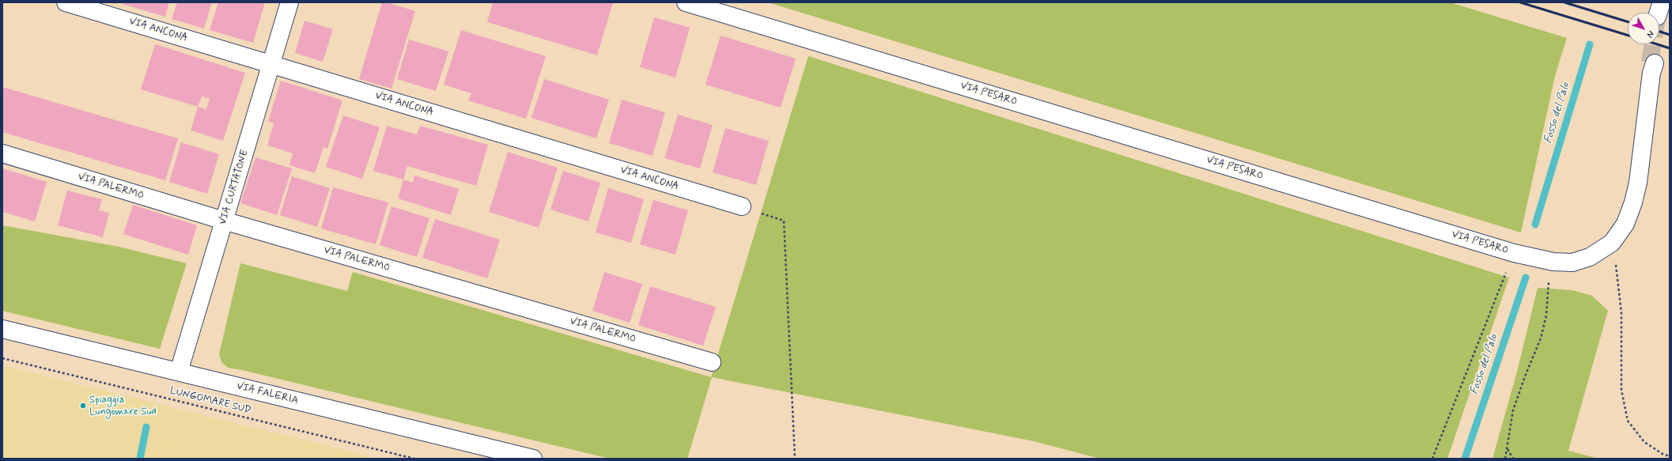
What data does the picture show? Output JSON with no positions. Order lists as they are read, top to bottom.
{
  "streets": {
    "street": [
      "VIA ANCONA",
      "VIA PESARO",
      "VIA PALERMO",
      "VIA CURTATONE",
      "VIA FALERIA"
    ],
    "path": ["LUNGOMARE SUD"]
  },
  "crossings": [
    ["VIA ANCONA", "VIA CURTATONE"],
    ["VIA PALERMO", "VIA CURTATONE"],
    ["VIA CURTATONE", "VIA FALERIA"]
  ],
  "water": ["Fosso del Palo"],
  "places": ["Spiaggia Lungomare Sud"],
  "north": "bottom right"
}
